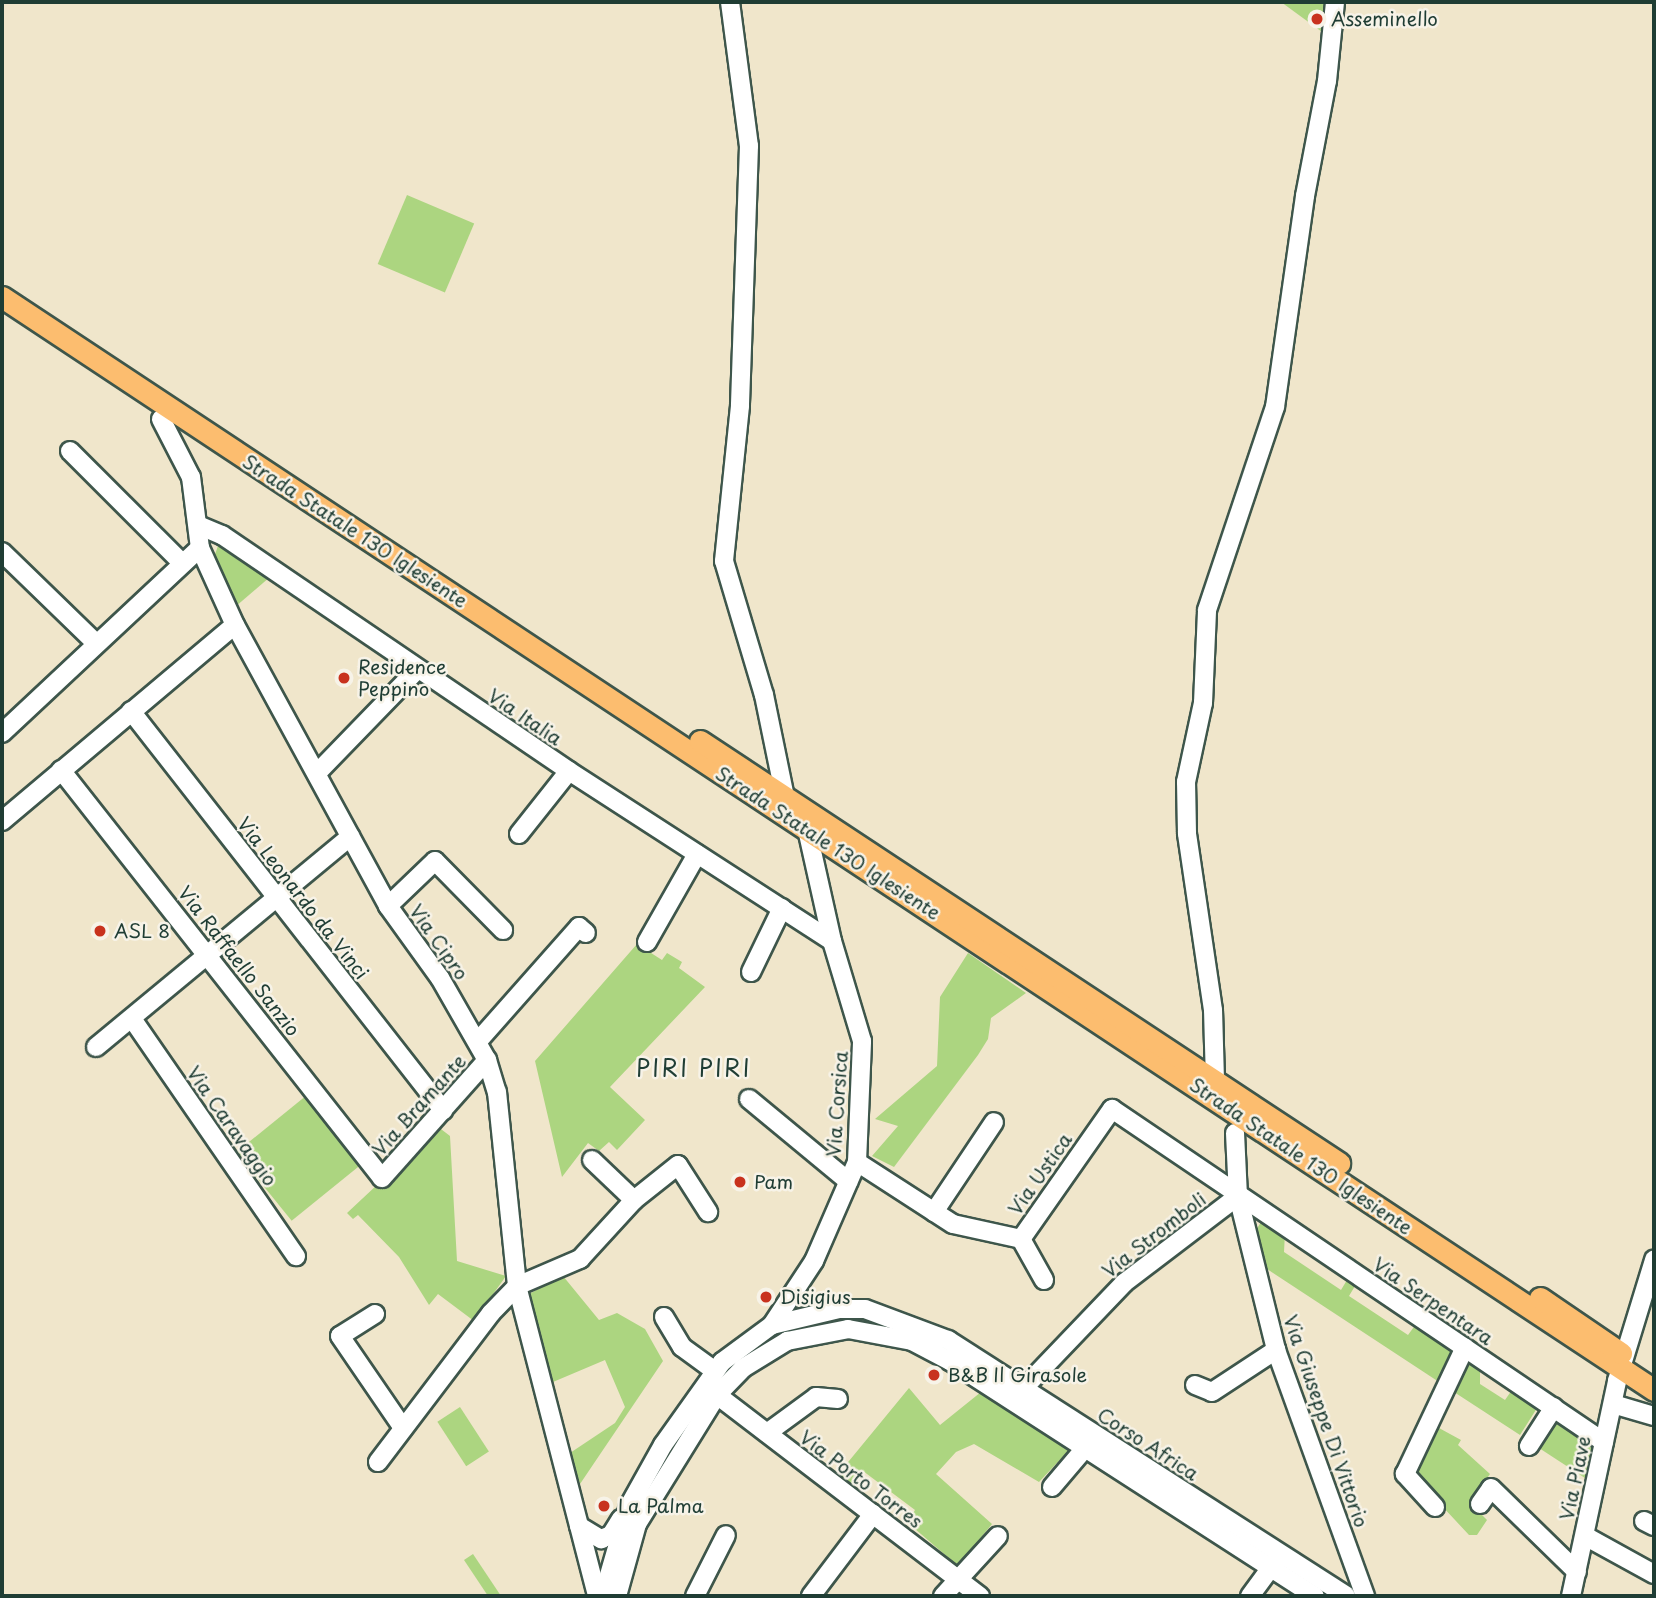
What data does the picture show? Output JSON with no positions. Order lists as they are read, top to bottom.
{
  "streets": {
    "main road": ["Strada Statale 130 Iglesiente"],
    "street": [
      "Via Italia",
      "Via Leonardo da Vinci",
      "Via Cipro",
      "Via Raffaello Sanzio",
      "Via Corsica",
      "Via Bramante",
      "Via Caravaggio",
      "Via Ustica",
      "Via Stromboli",
      "Via Serpentara",
      "Via Giuseppe Di Vittorio",
      "Corso Africa",
      "Via Piave",
      "Via Porto Torres"
    ]
  },
  "crossings": [
    ["Strada Statale 130 Iglesiente", "Via Corsica"],
    ["Strada Statale 130 Iglesiente", "Via Piave"],
    ["Via Italia", "Via Cipro"],
    ["Via Italia", "Via Corsica"],
    ["Via Leonardo da Vinci", "Via Bramante"],
    ["Via Cipro", "Via Bramante"],
    ["Via Cipro", "Corso Africa"],
    ["Via Raffaello Sanzio", "Via Bramante"],
    ["Via Corsica", "Via Ustica"],
    ["Via Corsica", "Corso Africa"],
    ["Via Ustica", "Via Stromboli"],
    ["Via Ustica", "Via Serpentara"],
    ["Via Ustica", "Via Giuseppe Di Vittorio"],
    ["Via Stromboli", "Via Serpentara"],
    ["Via Stromboli", "Via Giuseppe Di Vittorio"],
    ["Via Stromboli", "Corso Africa"],
    ["Via Serpentara", "Via Giuseppe Di Vittorio"],
    ["Via Serpentara", "Via Piave"],
    ["Corso Africa", "Via Porto Torres"]
  ],
  "districts": ["PIRI PIRI"],
  "places": [
    "Asseminello",
    "Residence Peppino",
    "ASL 8",
    "Pam",
    "Disigius",
    "B&B Il Girasole",
    "La Palma"
  ]
}
